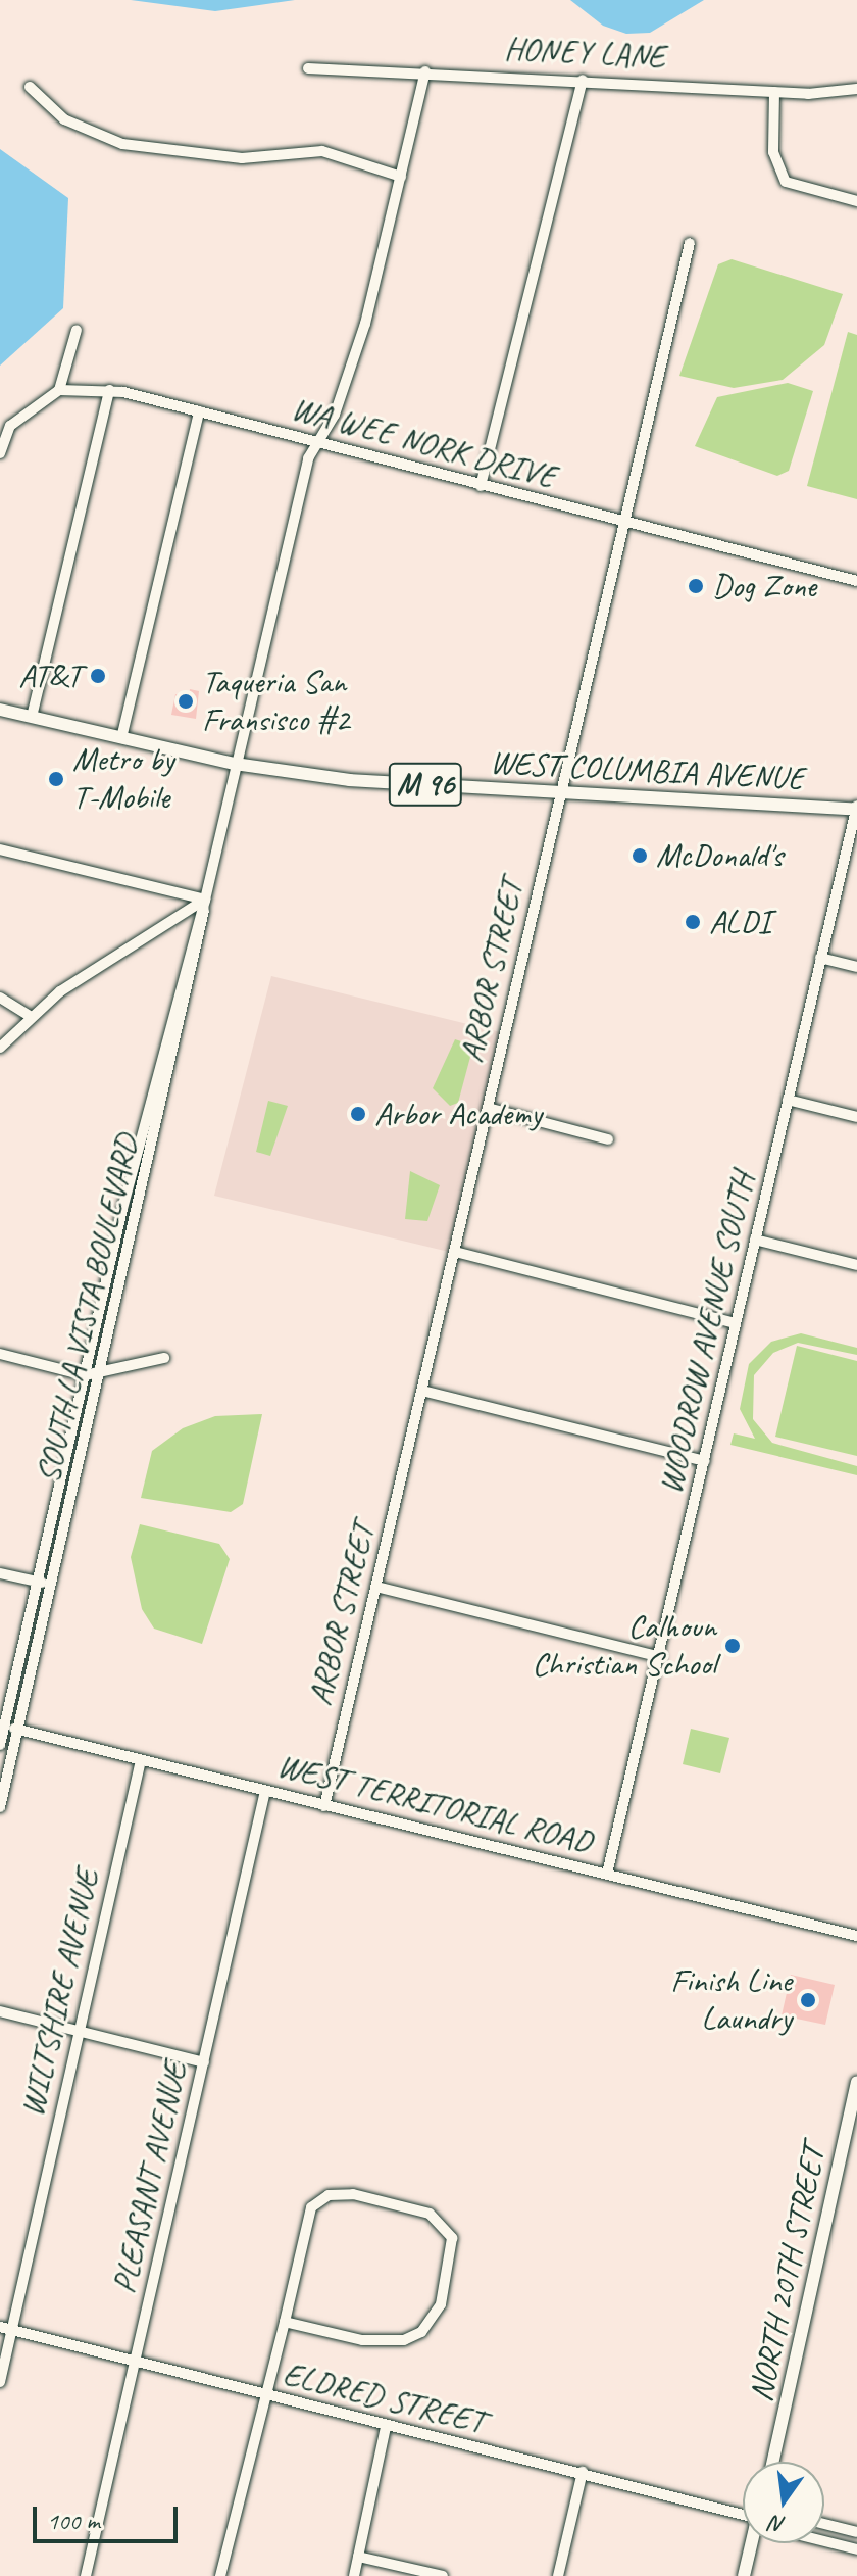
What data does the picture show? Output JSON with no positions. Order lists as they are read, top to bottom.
{
  "streets": {
    "main road": ["WEST COLUMBIA AVENUE", "M 96", "NORTH 20TH STREET"],
    "street": [
      "HONEY LANE",
      "WA WEE NORK DRIVE",
      "ARBOR STREET",
      "SOUTH LA VISTA BOULEVARD",
      "WOODROW AVENUE SOUTH",
      "WEST TERRITORIAL ROAD",
      "WILTSHIRE AVENUE",
      "PLEASANT AVENUE",
      "ELDRED STREET"
    ]
  },
  "crossings": [
    ["HONEY LANE", "SOUTH LA VISTA BOULEVARD"],
    ["WA WEE NORK DRIVE", "ARBOR STREET"],
    ["WA WEE NORK DRIVE", "SOUTH LA VISTA BOULEVARD"],
    ["WEST COLUMBIA AVENUE", "ARBOR STREET"],
    ["WEST COLUMBIA AVENUE", "SOUTH LA VISTA BOULEVARD"],
    ["WEST COLUMBIA AVENUE", "WOODROW AVENUE SOUTH"],
    ["ARBOR STREET", "WEST TERRITORIAL ROAD"],
    ["SOUTH LA VISTA BOULEVARD", "WEST TERRITORIAL ROAD"],
    ["WOODROW AVENUE SOUTH", "WEST TERRITORIAL ROAD"],
    ["WEST TERRITORIAL ROAD", "WILTSHIRE AVENUE"],
    ["WEST TERRITORIAL ROAD", "PLEASANT AVENUE"],
    ["WILTSHIRE AVENUE", "ELDRED STREET"],
    ["PLEASANT AVENUE", "ELDRED STREET"]
  ],
  "places": [
    "Dog Zone",
    "AT&T",
    "Taqueria San Fransisco #2",
    "Metro by T-Mobile",
    "McDonald's",
    "ALDI",
    "Arbor Academy",
    "Calhoun Christian School",
    "Finish Line Laundry"
  ],
  "scale_bar": "100 m",
  "north": "bottom"
}
